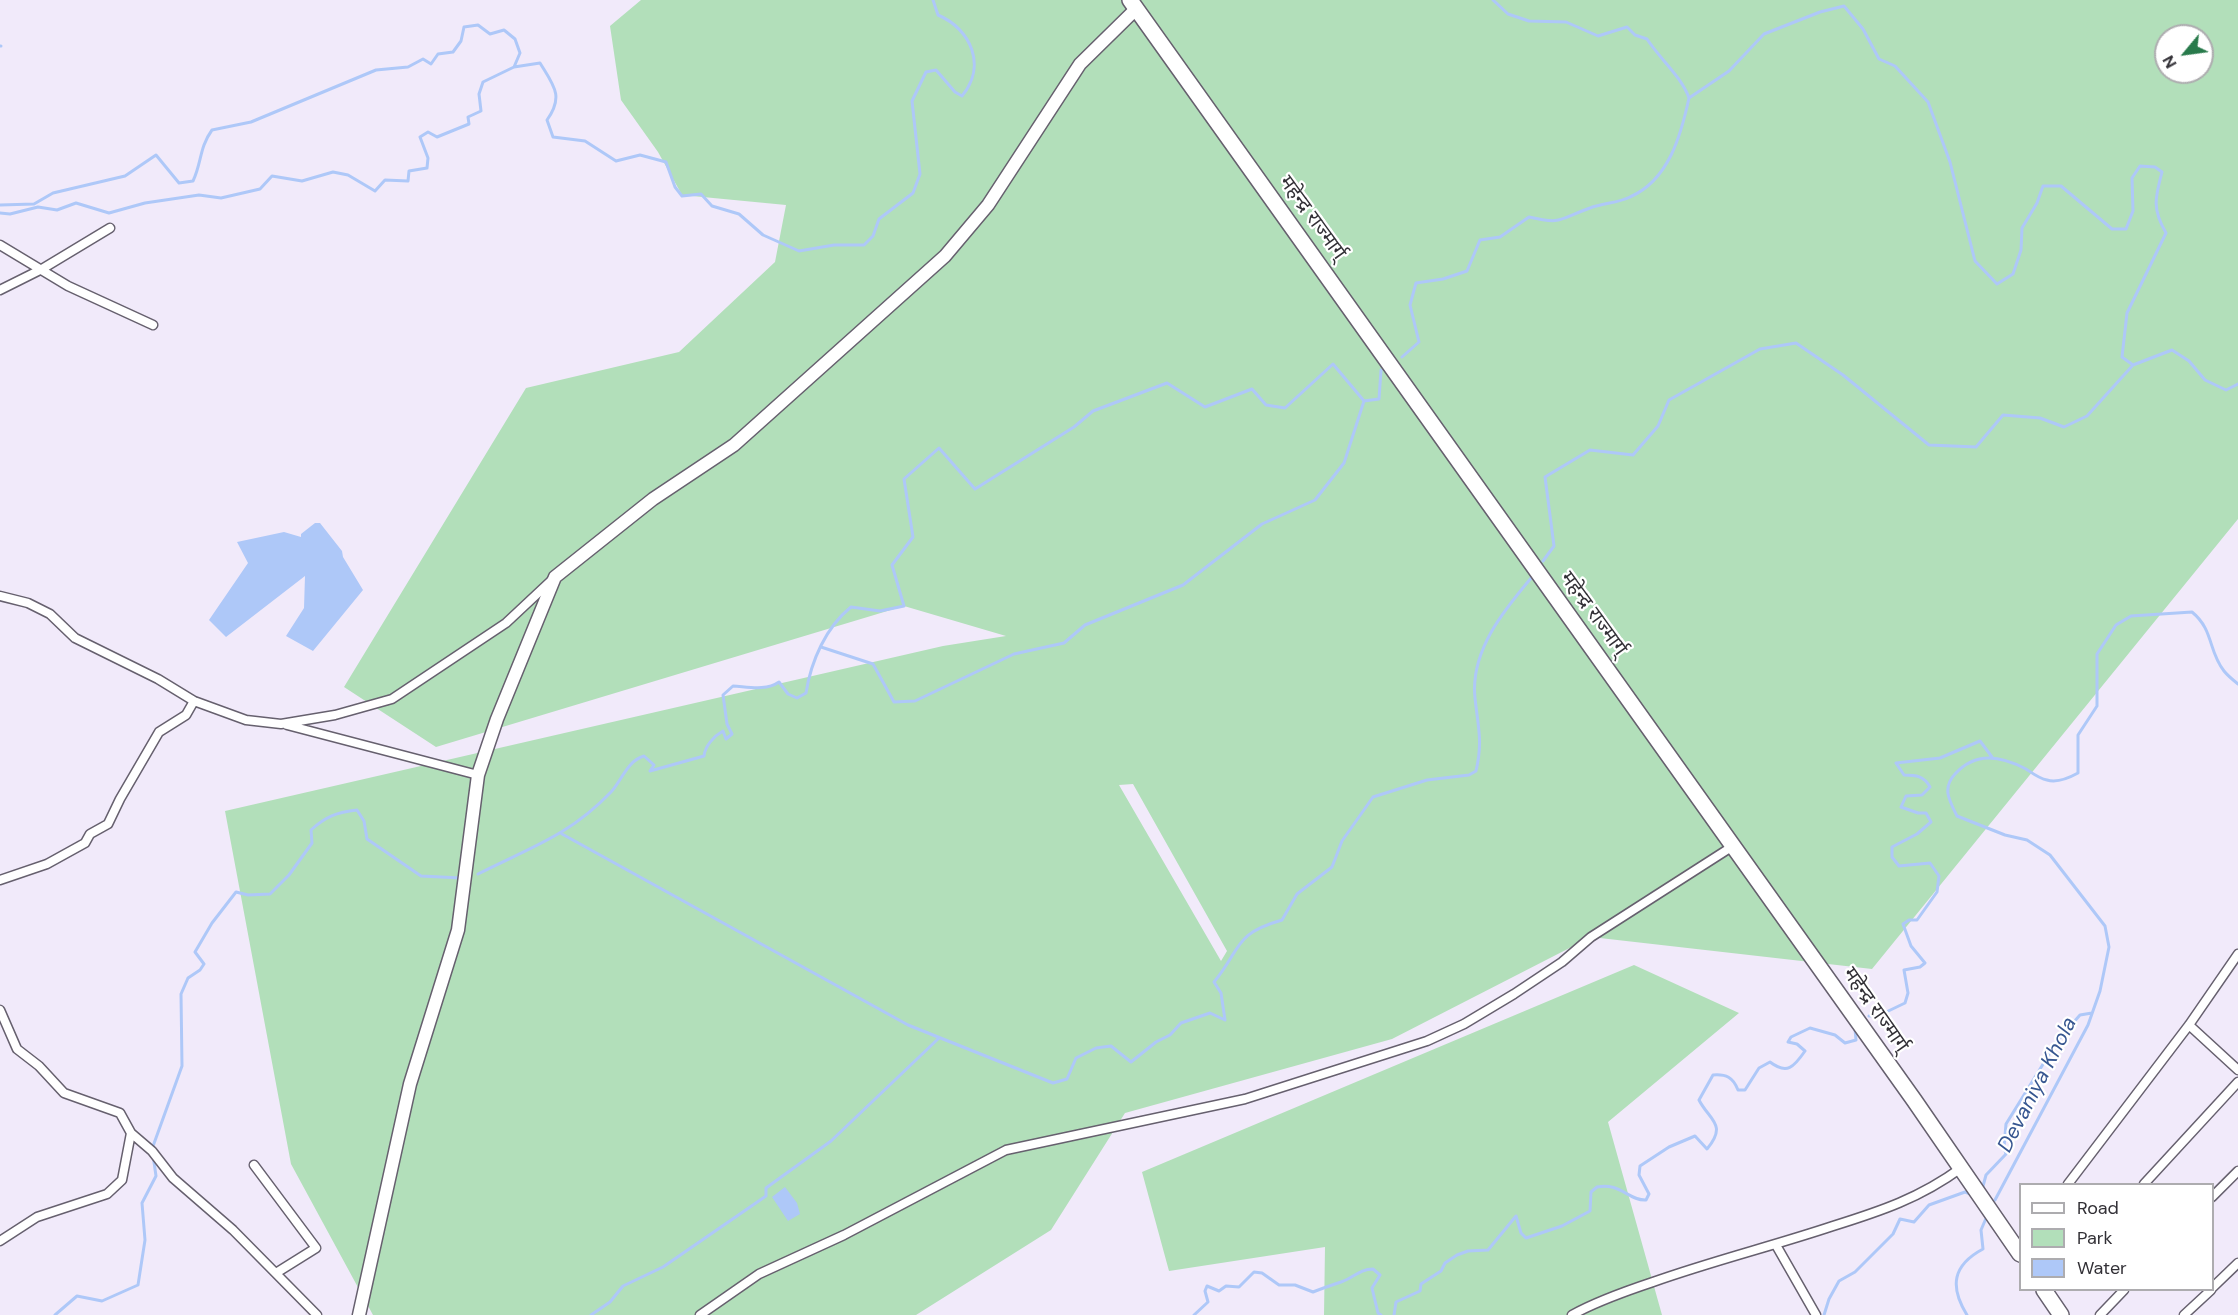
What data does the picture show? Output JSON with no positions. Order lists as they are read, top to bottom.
{
  "streets": {
    "highway": ["महेन्द्र राज्मार्ग्"]
  },
  "water": ["Devaniya Khola"],
  "legend": ["Road", "Park", "Water"],
  "north": "bottom left"
}
